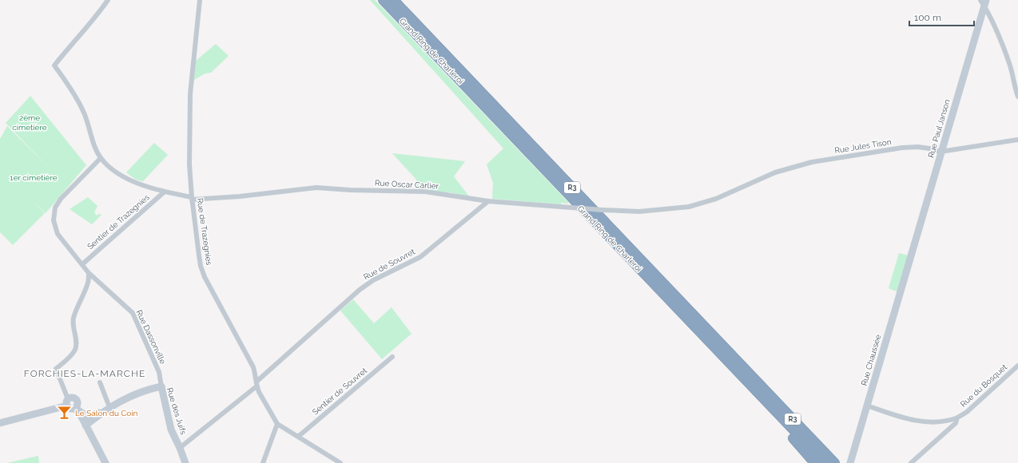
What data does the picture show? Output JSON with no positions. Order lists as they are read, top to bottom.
{
  "streets": {
    "highway": ["Grand Ring de Charleroi", "R3"],
    "main road": ["Rue Paul Janson", "Rue Chaussée", "Rue des Juifs"],
    "street": [
      "Rue Jules Tison",
      "Rue Oscar Carlier",
      "Sentier de Trazegnies",
      "Rue de Trazegnies",
      "Rue de Souvret",
      "Rue Dassonville",
      "Rue du Bosquet",
      "Sentier de Souvret"
    ]
  },
  "crossings": [
    ["Rue Paul Janson", "Rue Jules Tison"],
    ["Rue Paul Janson", "Rue Chaussée"],
    ["Rue Jules Tison", "Rue Oscar Carlier"],
    ["Rue Oscar Carlier", "Sentier de Trazegnies"],
    ["Rue Oscar Carlier", "Rue de Trazegnies"],
    ["Rue Oscar Carlier", "Rue de Souvret"],
    ["Rue Oscar Carlier", "Rue Dassonville"],
    ["Sentier de Trazegnies", "Rue Dassonville"],
    ["Rue de Trazegnies", "Rue de Souvret"],
    ["Rue Dassonville", "Rue des Juifs"],
    ["Rue Chaussée", "Rue du Bosquet"]
  ],
  "districts": ["FORCHIES-LA-MARCHE"],
  "parks": ["2ème cimetière", "1er cimetière"],
  "places": {
    "bar": ["Le Salon du Coin"]
  },
  "scale_bar": "100 m"
}
